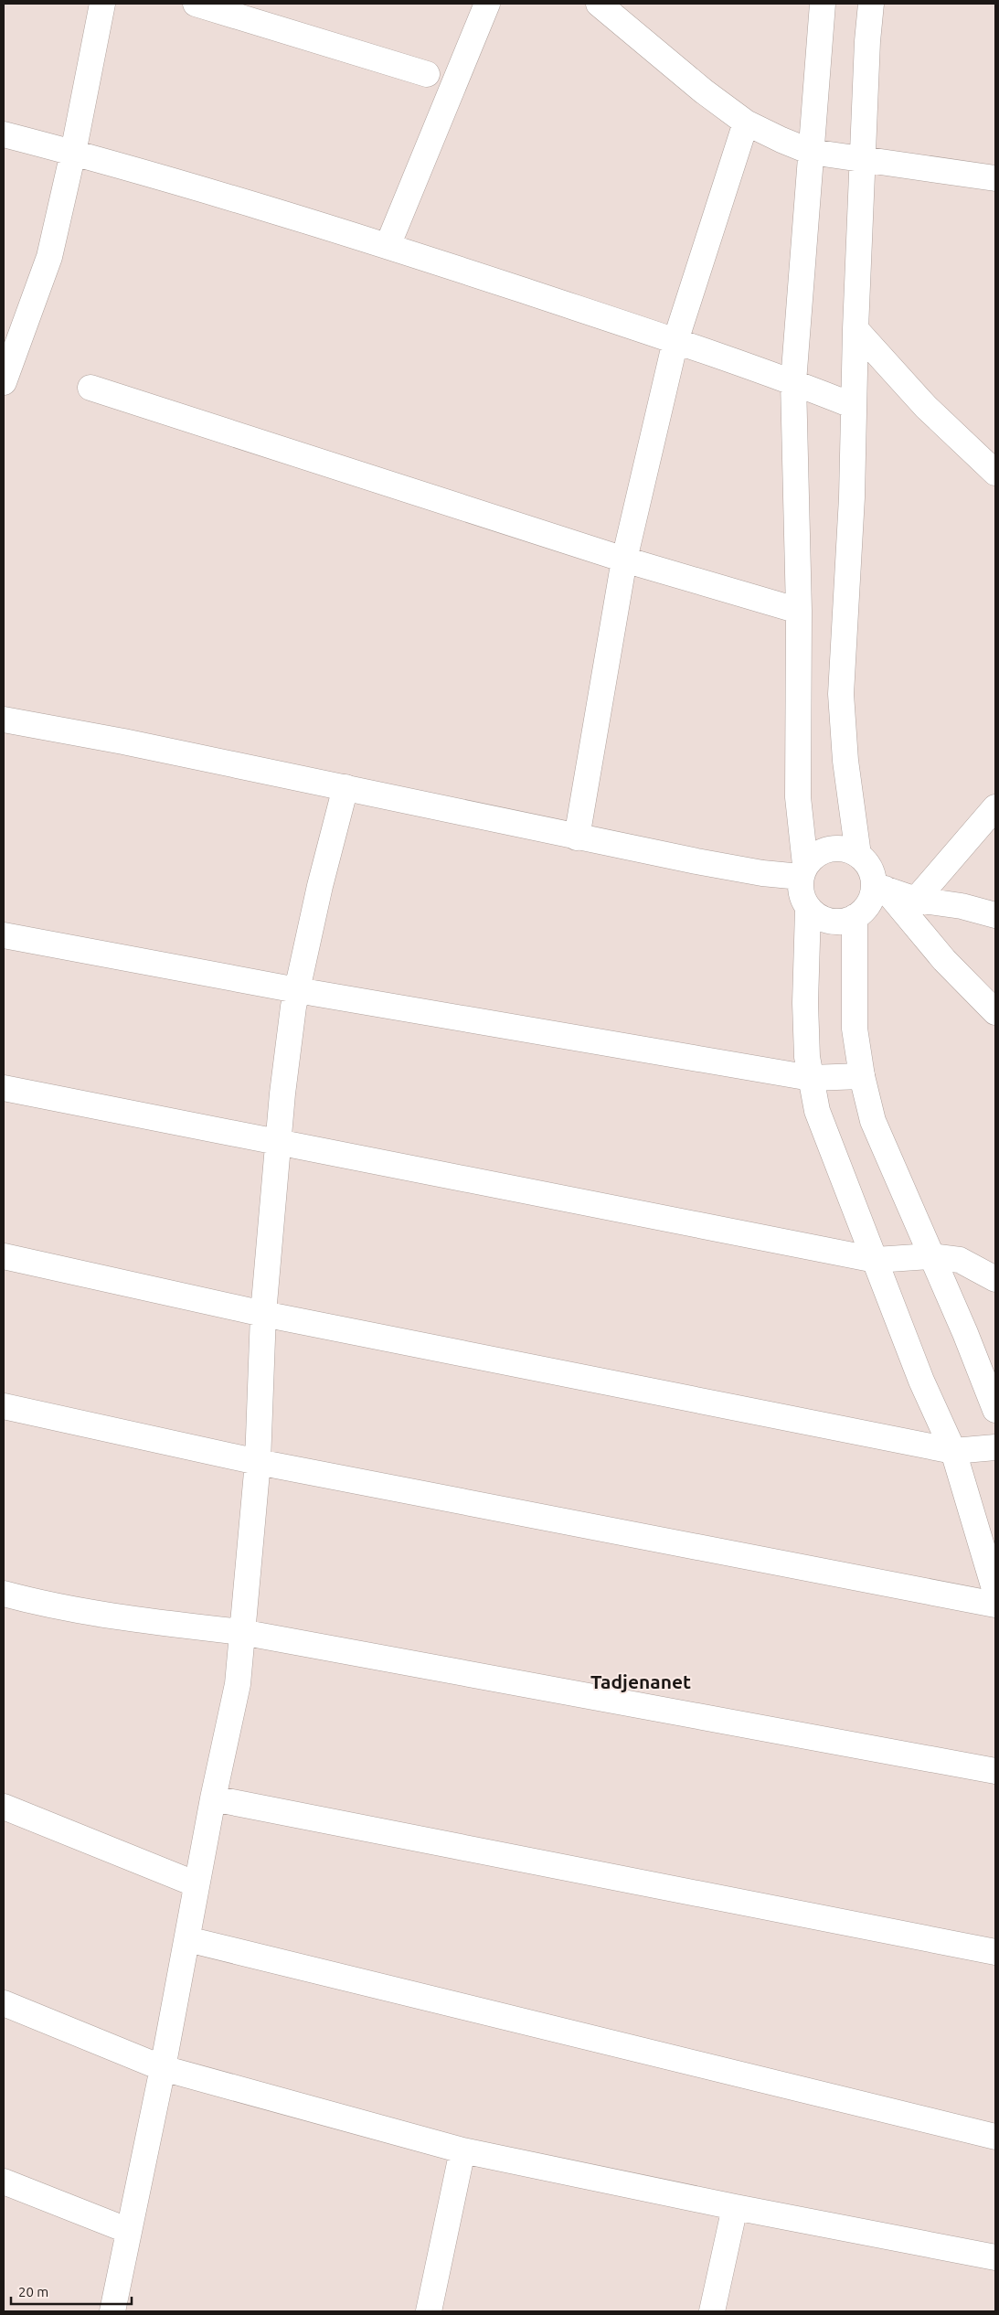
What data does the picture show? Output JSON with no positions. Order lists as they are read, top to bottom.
{
  "districts": ["Tadjenanet"],
  "scale_bar": "20 m"
}
